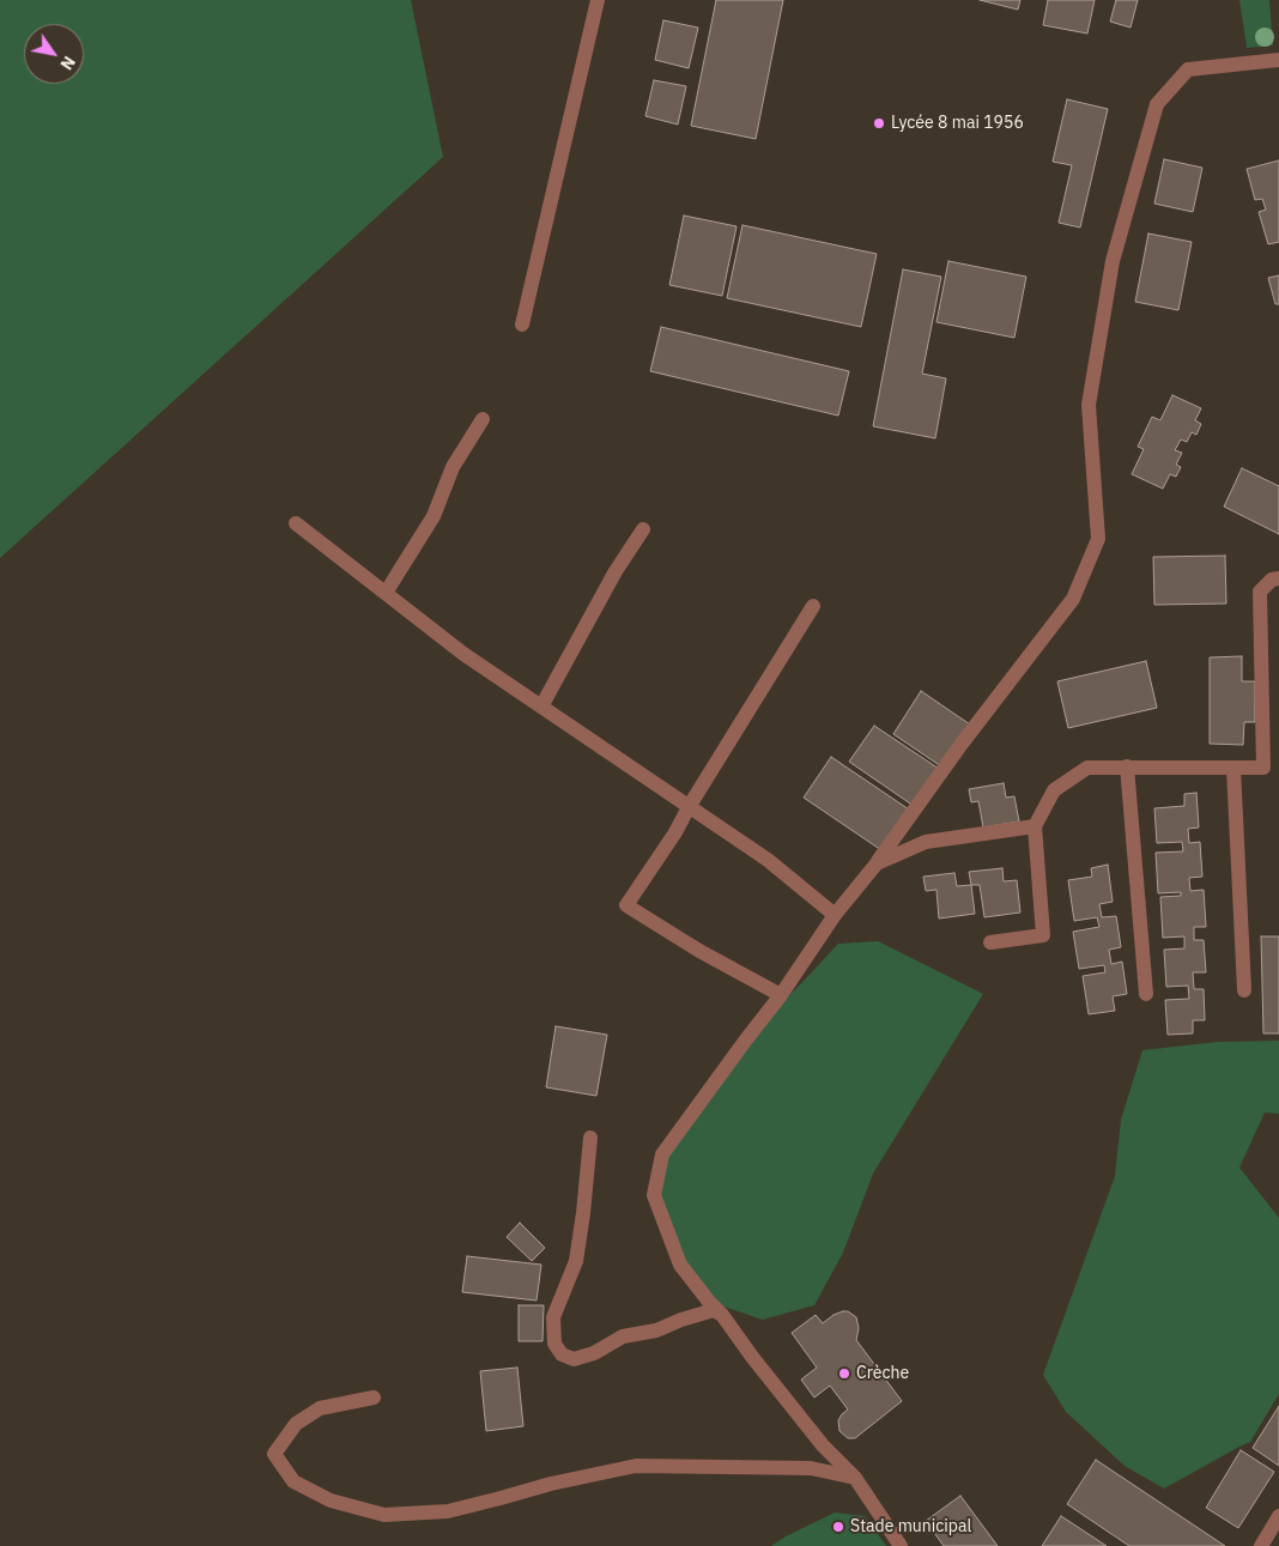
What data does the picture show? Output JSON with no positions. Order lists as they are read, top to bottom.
{
  "places": ["Lycée 8 mai 1956", "Crèche", "Stade municipal"],
  "north": "bottom right"
}
